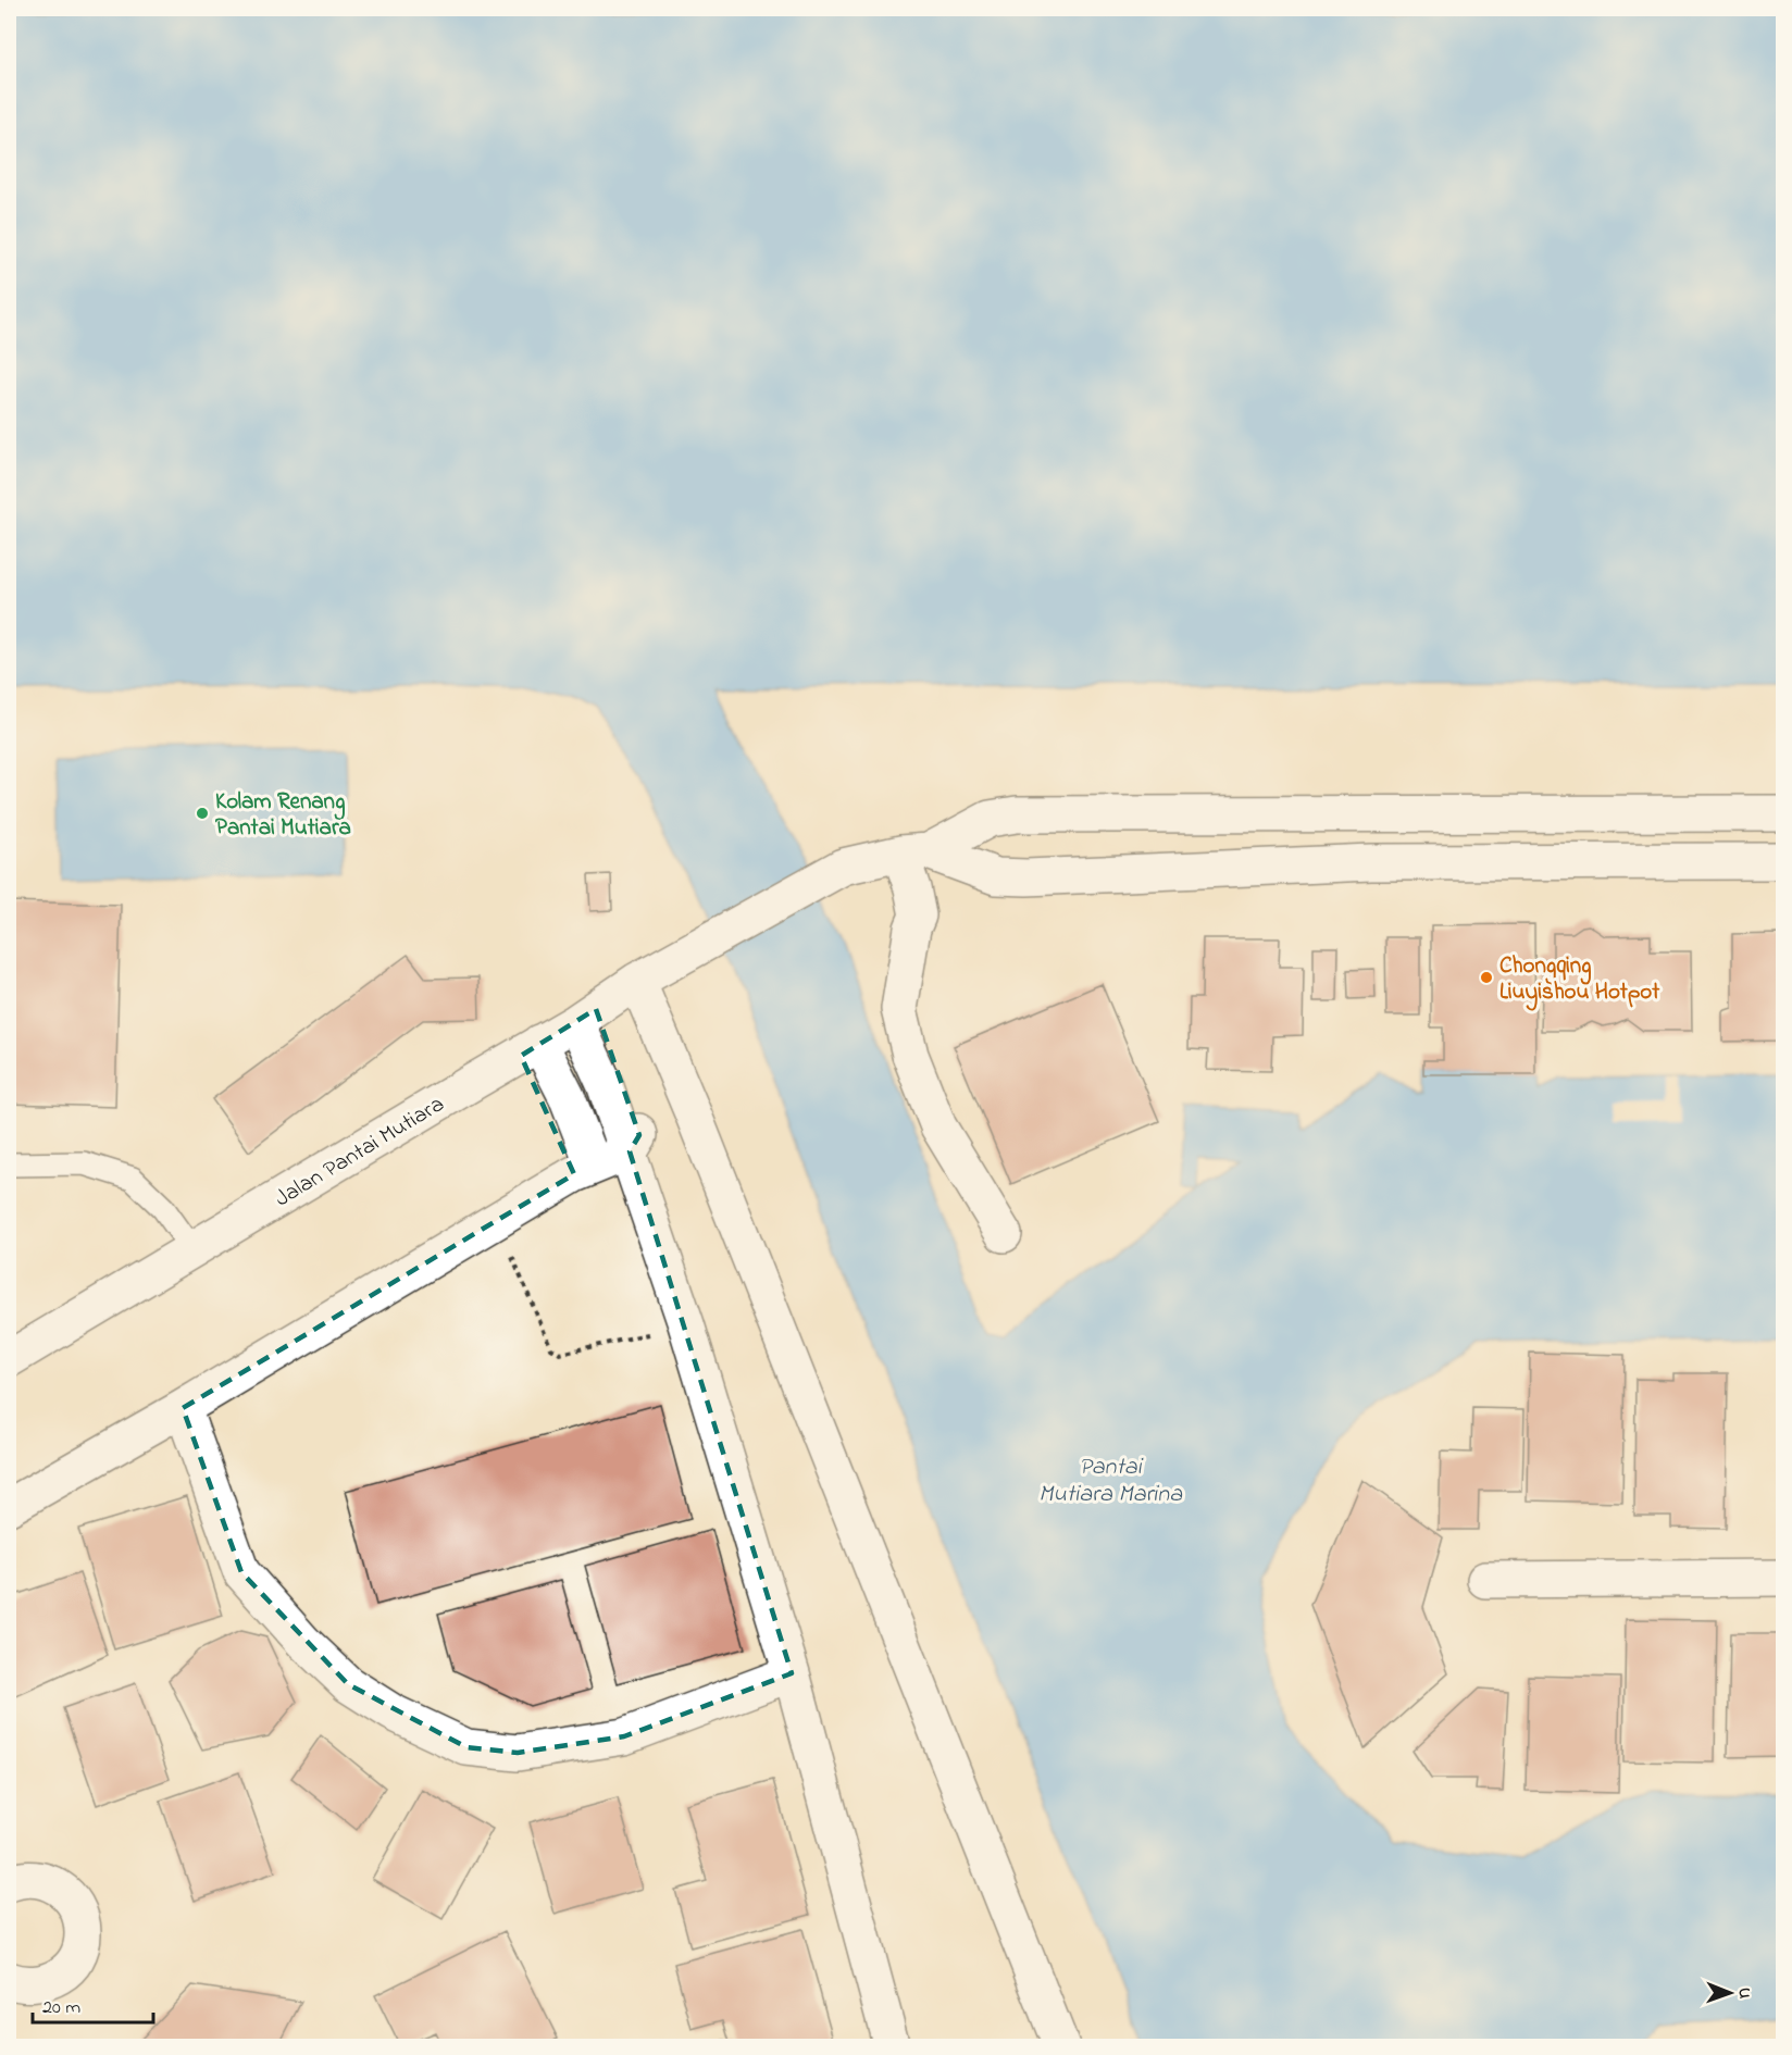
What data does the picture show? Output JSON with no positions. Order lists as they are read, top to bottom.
{
  "streets": {
    "street": ["Jalan Pantai Mutiara"]
  },
  "water": ["Pantai Mutiara Marina"],
  "places": ["Kolam Renang Pantai Mutiara", "Chongqing Liuyishou Hotpot"],
  "scale_bar": "20 m",
  "north": "right"
}
